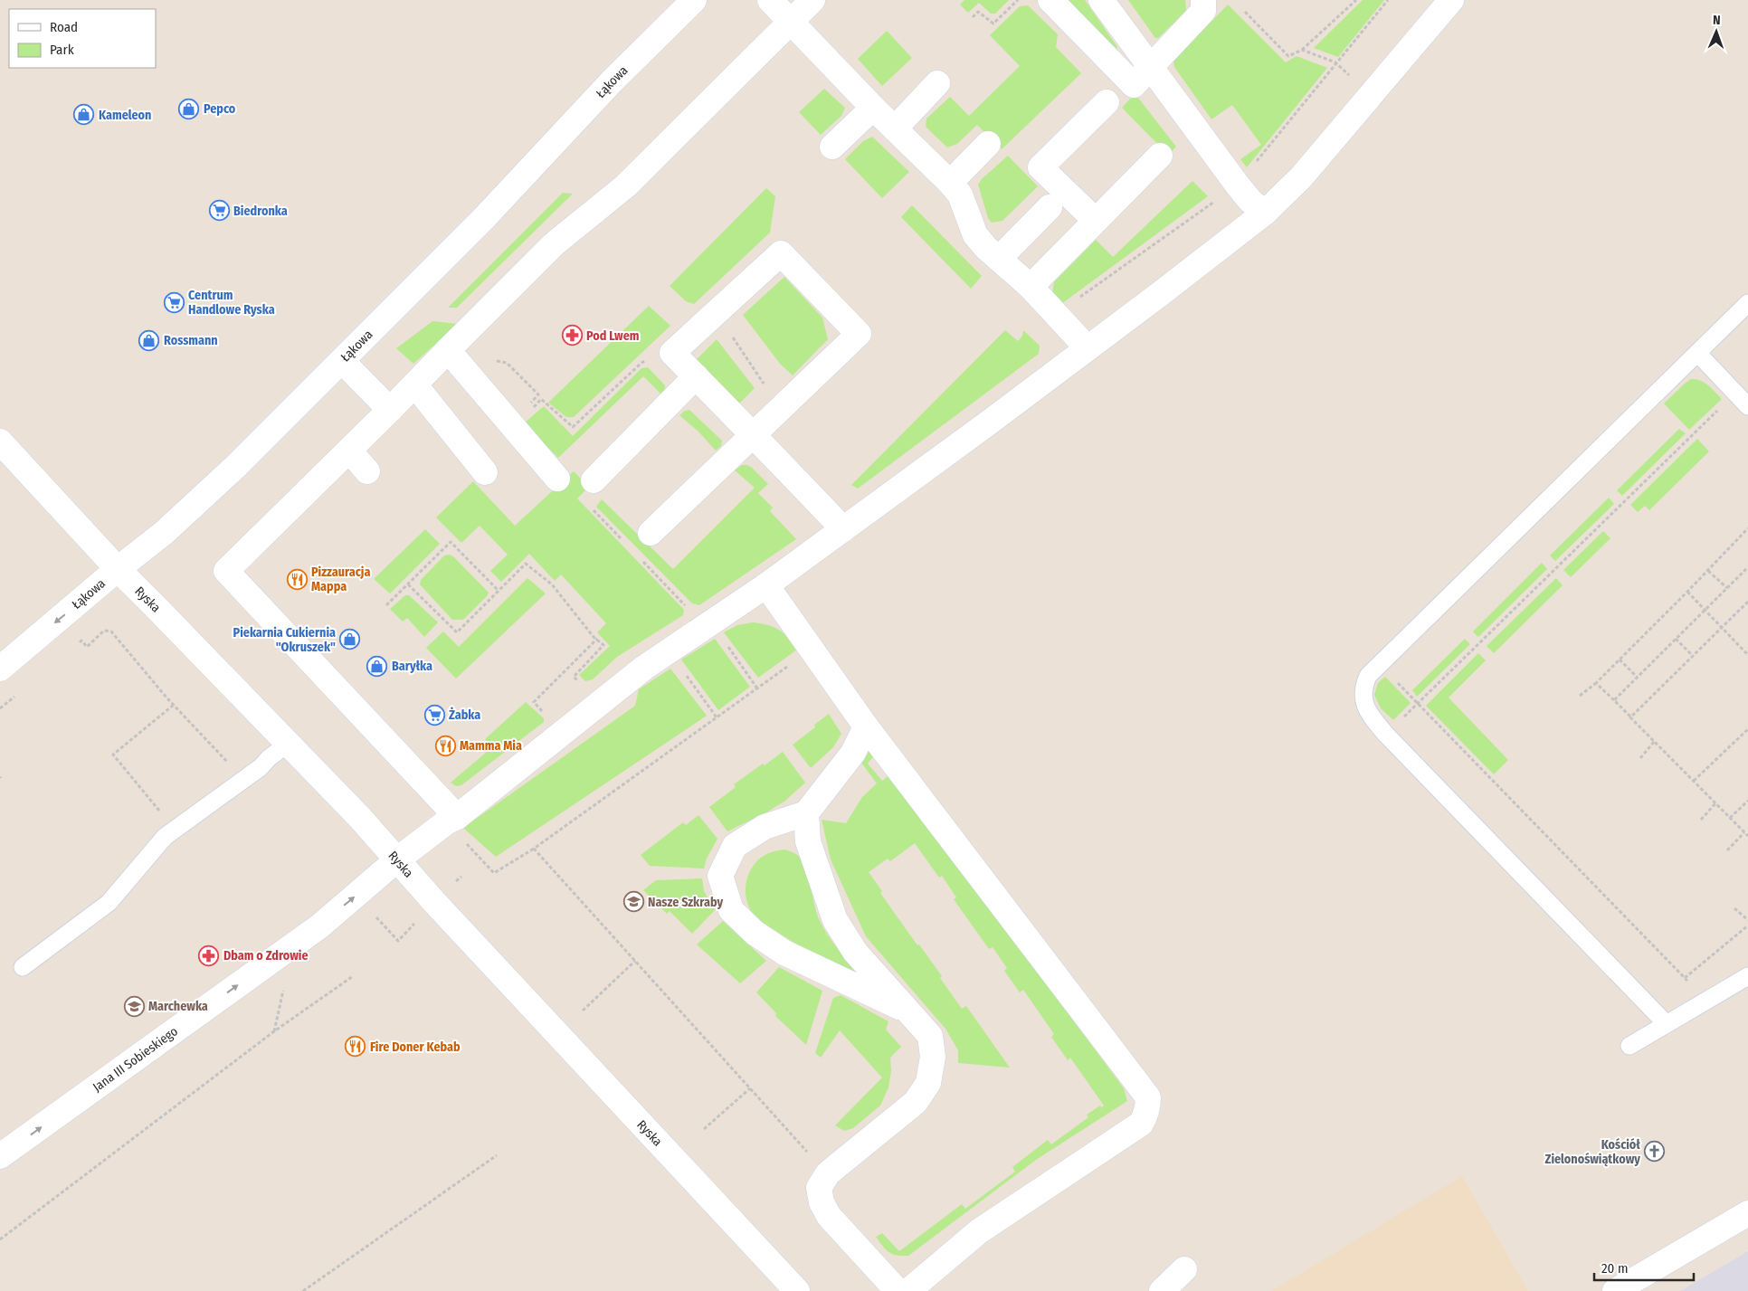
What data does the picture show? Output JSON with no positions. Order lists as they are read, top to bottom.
{
  "streets": {
    "street": ["Łąkowa", "Ryska", "Jana III Sobieskiego"]
  },
  "crossings": [
    ["Łąkowa", "Ryska"],
    ["Ryska", "Jana III Sobieskiego"]
  ],
  "places": {
    "shop": [
      "Pepco",
      "Kameleon",
      "Rossmann",
      "Piekarnia Cukiernia \"Okruszek\"",
      "Baryłka"
    ],
    "supermarket": ["Biedronka", "Centrum Handlowe Ryska", "Żabka"],
    "pharmacy": ["Pod Lwem", "Dbam o Zdrowie"],
    "restaurant": ["Pizzauracja Mappa", "Mamma Mia", "Fire Doner Kebab"],
    "school or university": ["Nasze Szkraby", "Marchewka"],
    "church": ["Kościół Zielonoświątkowy"]
  },
  "legend": ["Road", "Park"],
  "scale_bar": "20 m",
  "north": "top"
}
